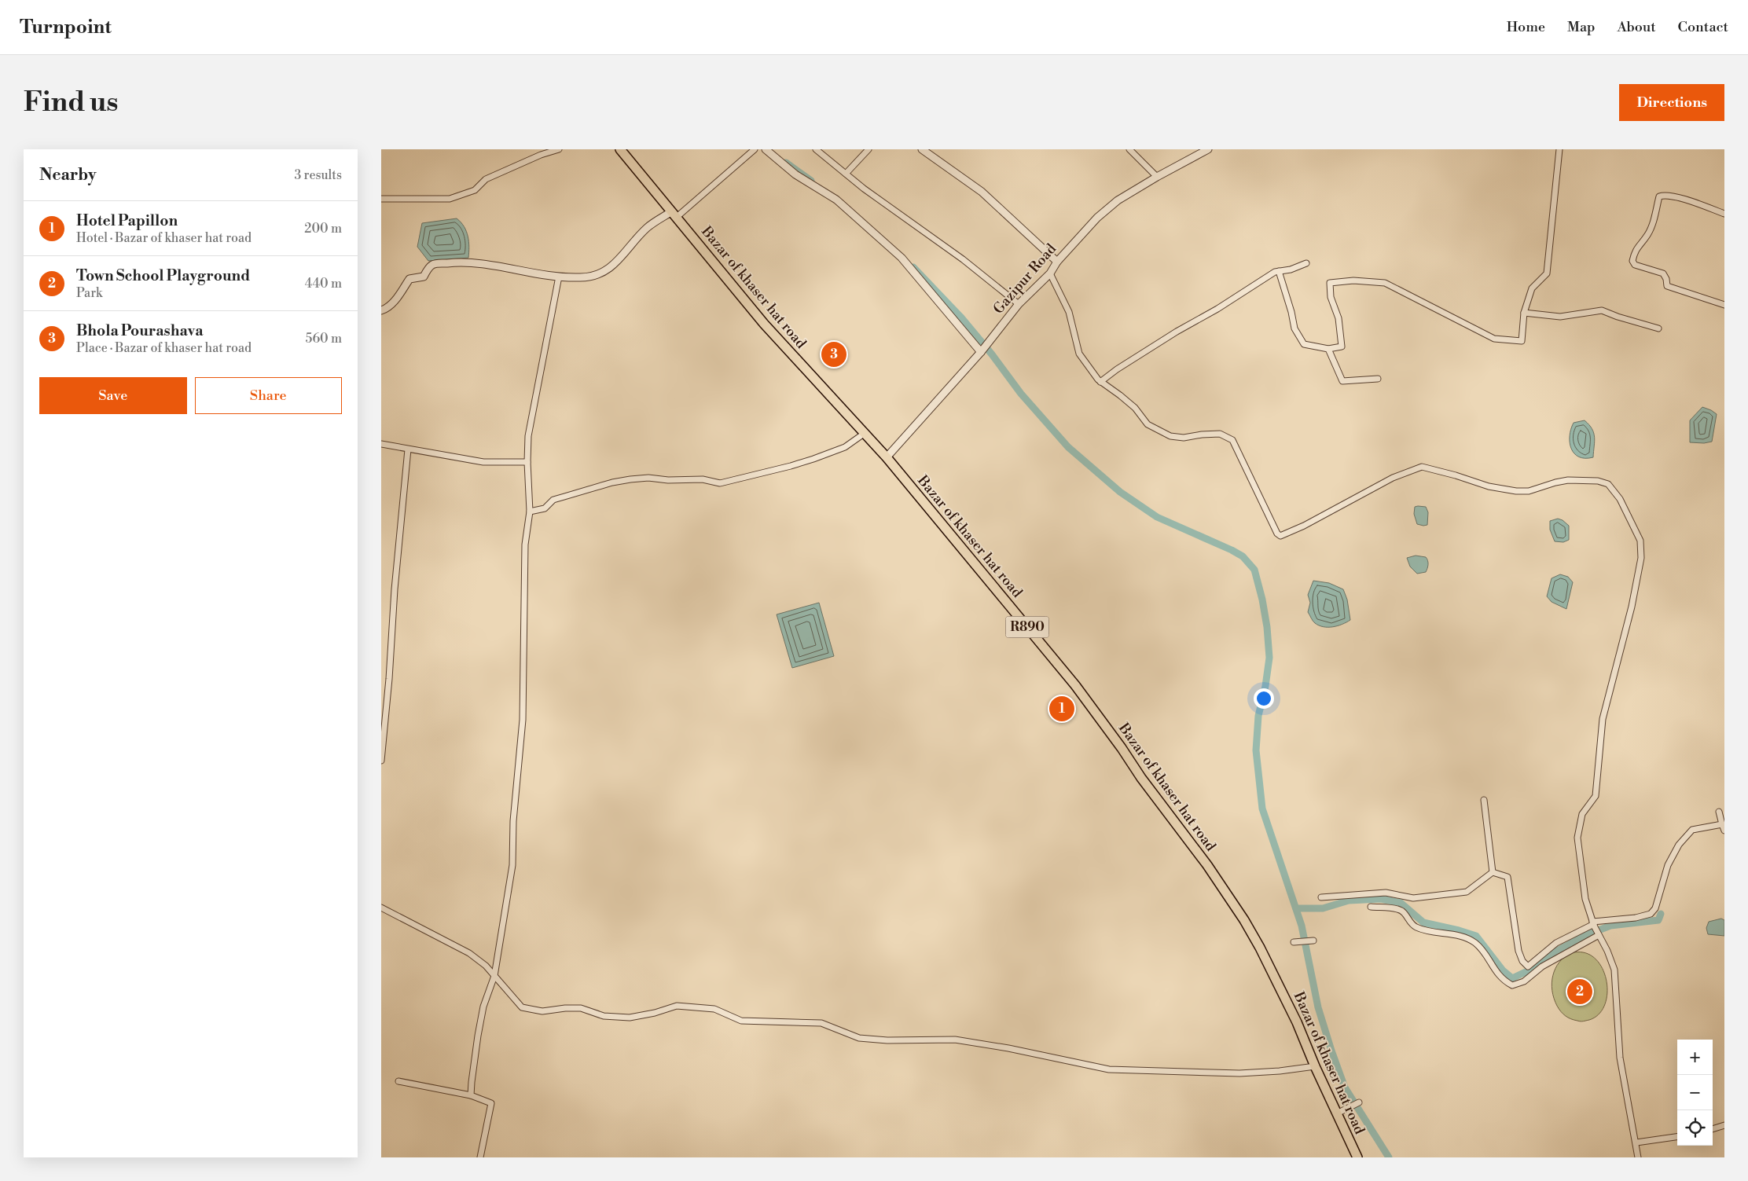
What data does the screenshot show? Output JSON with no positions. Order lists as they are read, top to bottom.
{
  "streets": {
    "main road": ["Bazar of khaser hat road", "R890"],
    "street": ["Gazipur Road"]
  },
  "crossings": [
    ["Gazipur Road", "Bazar of khaser hat road"]
  ],
  "page": {
    "header": "Turnpoint",
    "nav": [
      "Home",
      "Map",
      "About",
      "Contact"
    ],
    "buttons": [
      "Directions",
      ["Save", "Share"]
    ],
    "title": "Find us",
    "heading": ["Nearby", "3 results"],
    "list": [
      {
        "mark": "1",
        "name": "Hotel Papillon",
        "note": "Hotel · Bazar of khaser hat road",
        "value": "200 m"
      },
      {
        "mark": "2",
        "name": "Town School Playground",
        "note": "Park",
        "value": "440 m"
      },
      {
        "mark": "3",
        "name": "Bhola Pourashava",
        "note": "Place · Bazar of khaser hat road",
        "value": "560 m"
      }
    ],
    "pins": ["3", "1", "2"],
    "map_buttons": ["+", "−"]
  }
}
